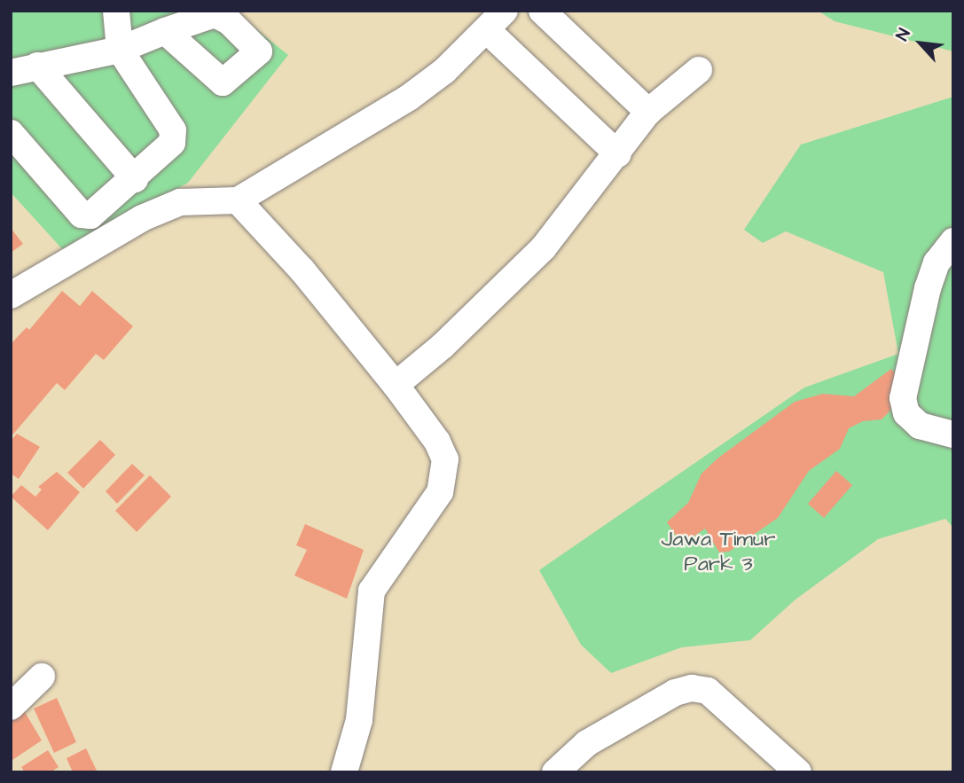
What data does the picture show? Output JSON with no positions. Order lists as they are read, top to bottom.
{
  "parks": ["Jawa Timur Park 3"],
  "north": "top left"
}
